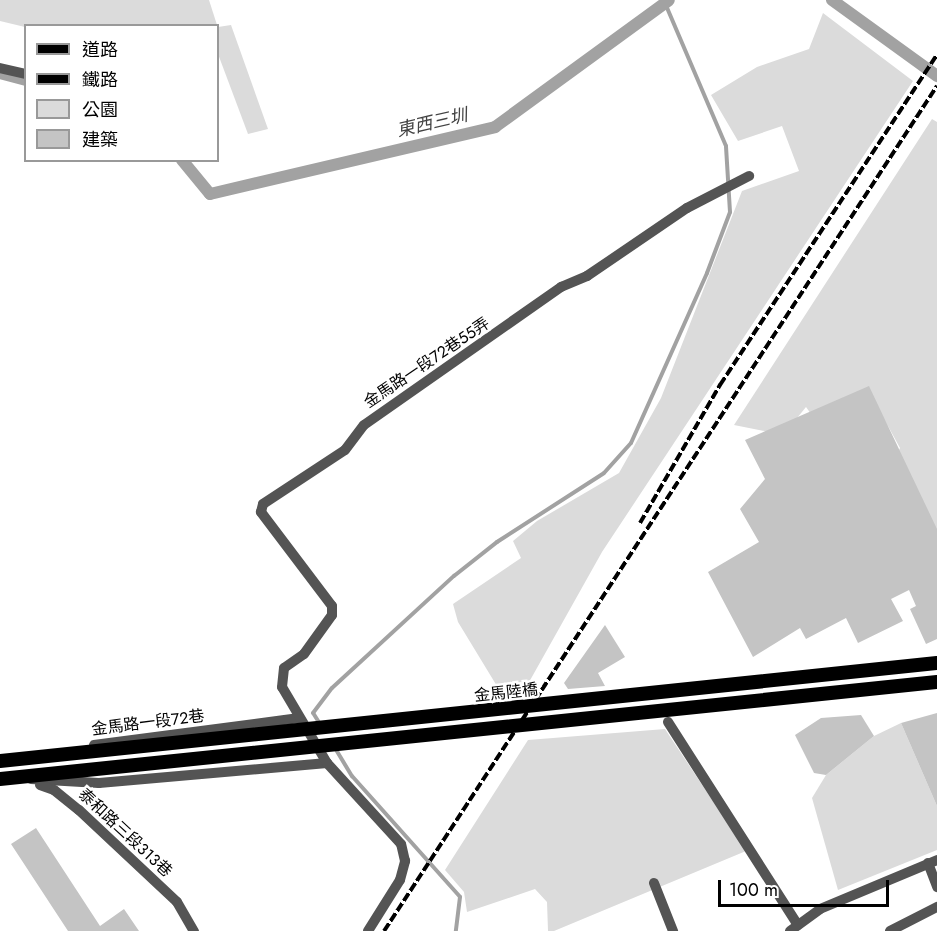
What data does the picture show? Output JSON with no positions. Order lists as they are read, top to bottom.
{
  "streets": {
    "main road": ["金馬陸橋"],
    "street": ["金馬路一段72巷55弄", "金馬路一段72巷", "泰和路三段313巷"]
  },
  "crossings": [
    ["金馬路一段72巷55弄", "金馬路一段72巷"],
    ["金馬陸橋", "金馬路一段72巷"],
    ["金馬陸橋", "泰和路三段313巷"]
  ],
  "water": ["東西三圳"],
  "legend": [
    "道路",
    "鐵路",
    "公園",
    "建築"
  ],
  "scale_bar": "100 m"
}
